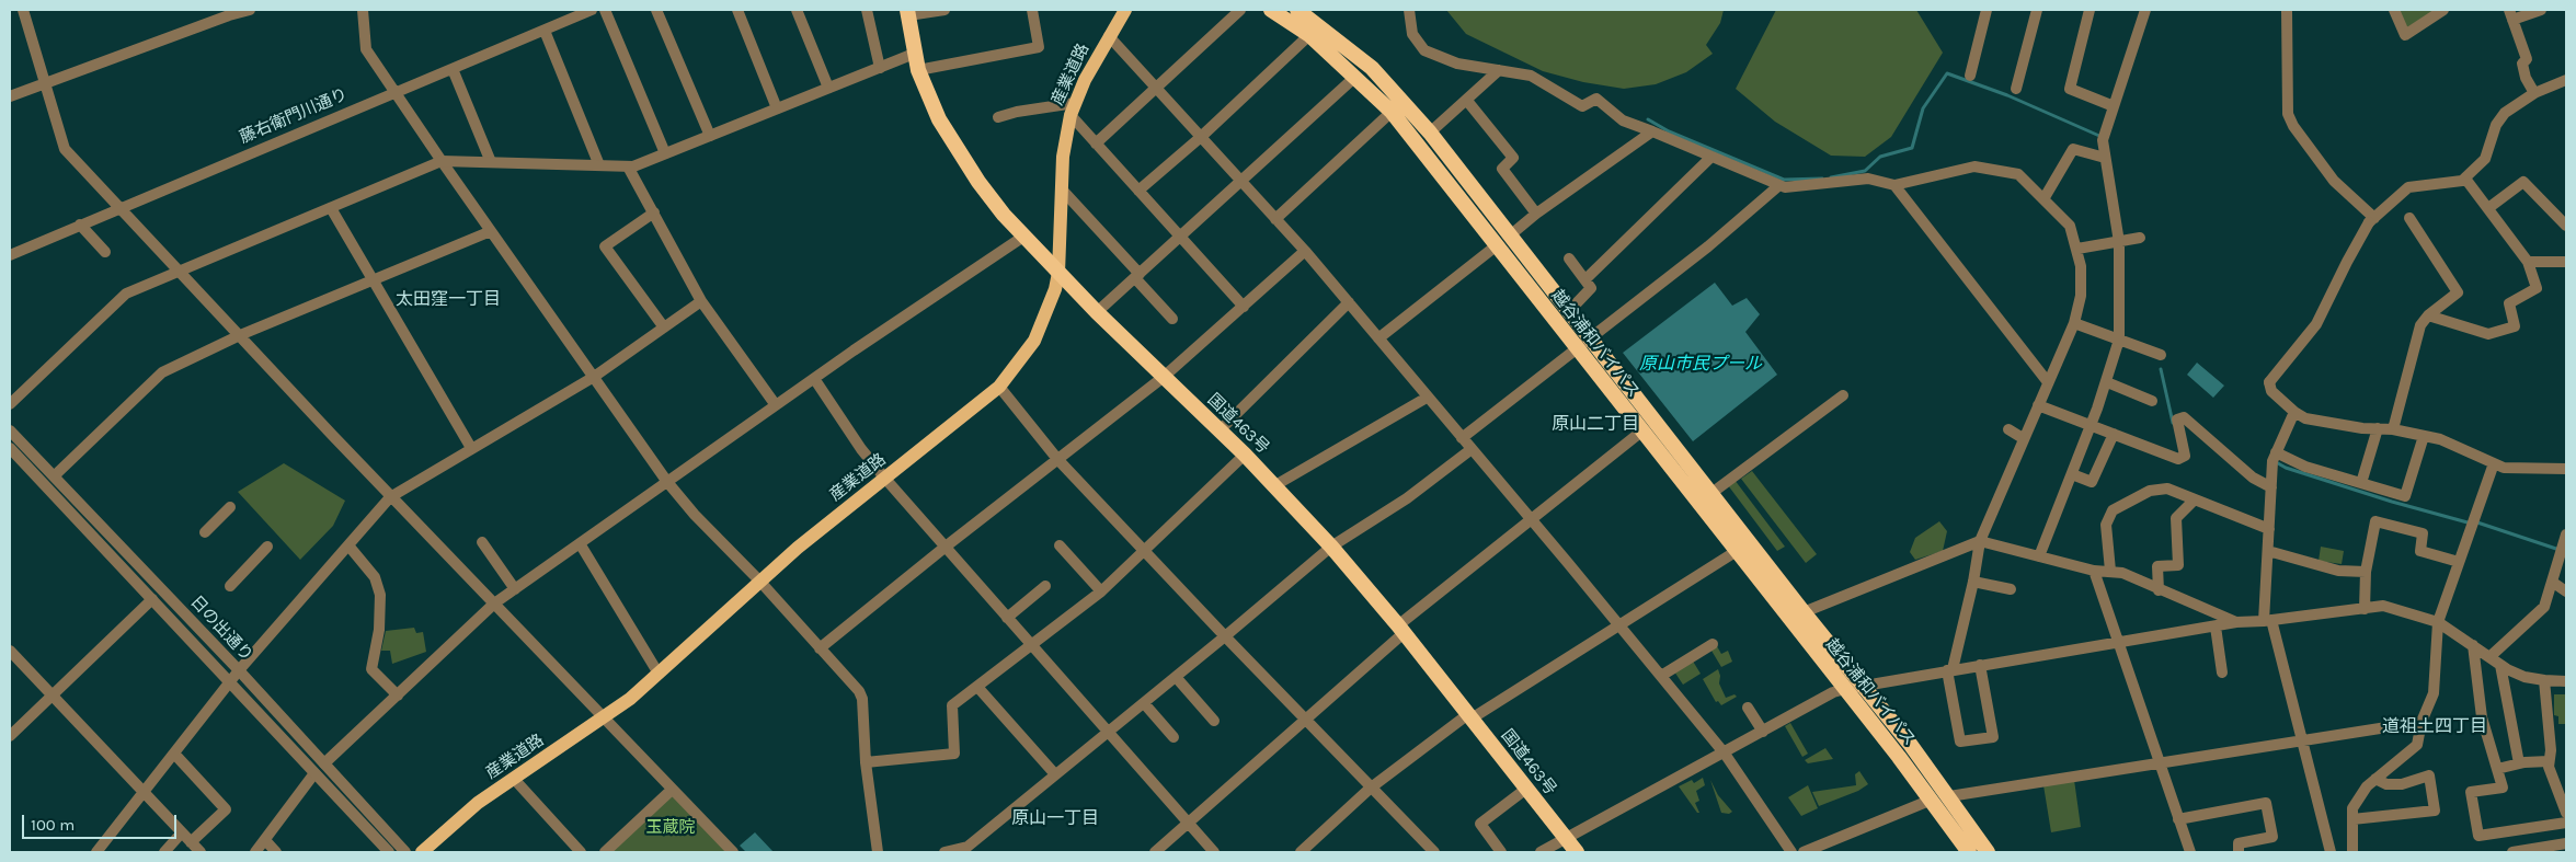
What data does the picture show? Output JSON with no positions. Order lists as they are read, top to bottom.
{
  "streets": {
    "highway": ["越谷浦和バイパス", "国道463号"],
    "main road": ["産業道路"],
    "street": ["藤右衛門川通り", "日の出通り"]
  },
  "crossings": [
    ["産業道路", "国道463号"]
  ],
  "districts": [
    "太田窪一丁目",
    "原山二丁目",
    "道祖土四丁目",
    "原山一丁目"
  ],
  "water": ["原山市民プール"],
  "parks": ["玉蔵院"],
  "scale_bar": "100 m"
}
